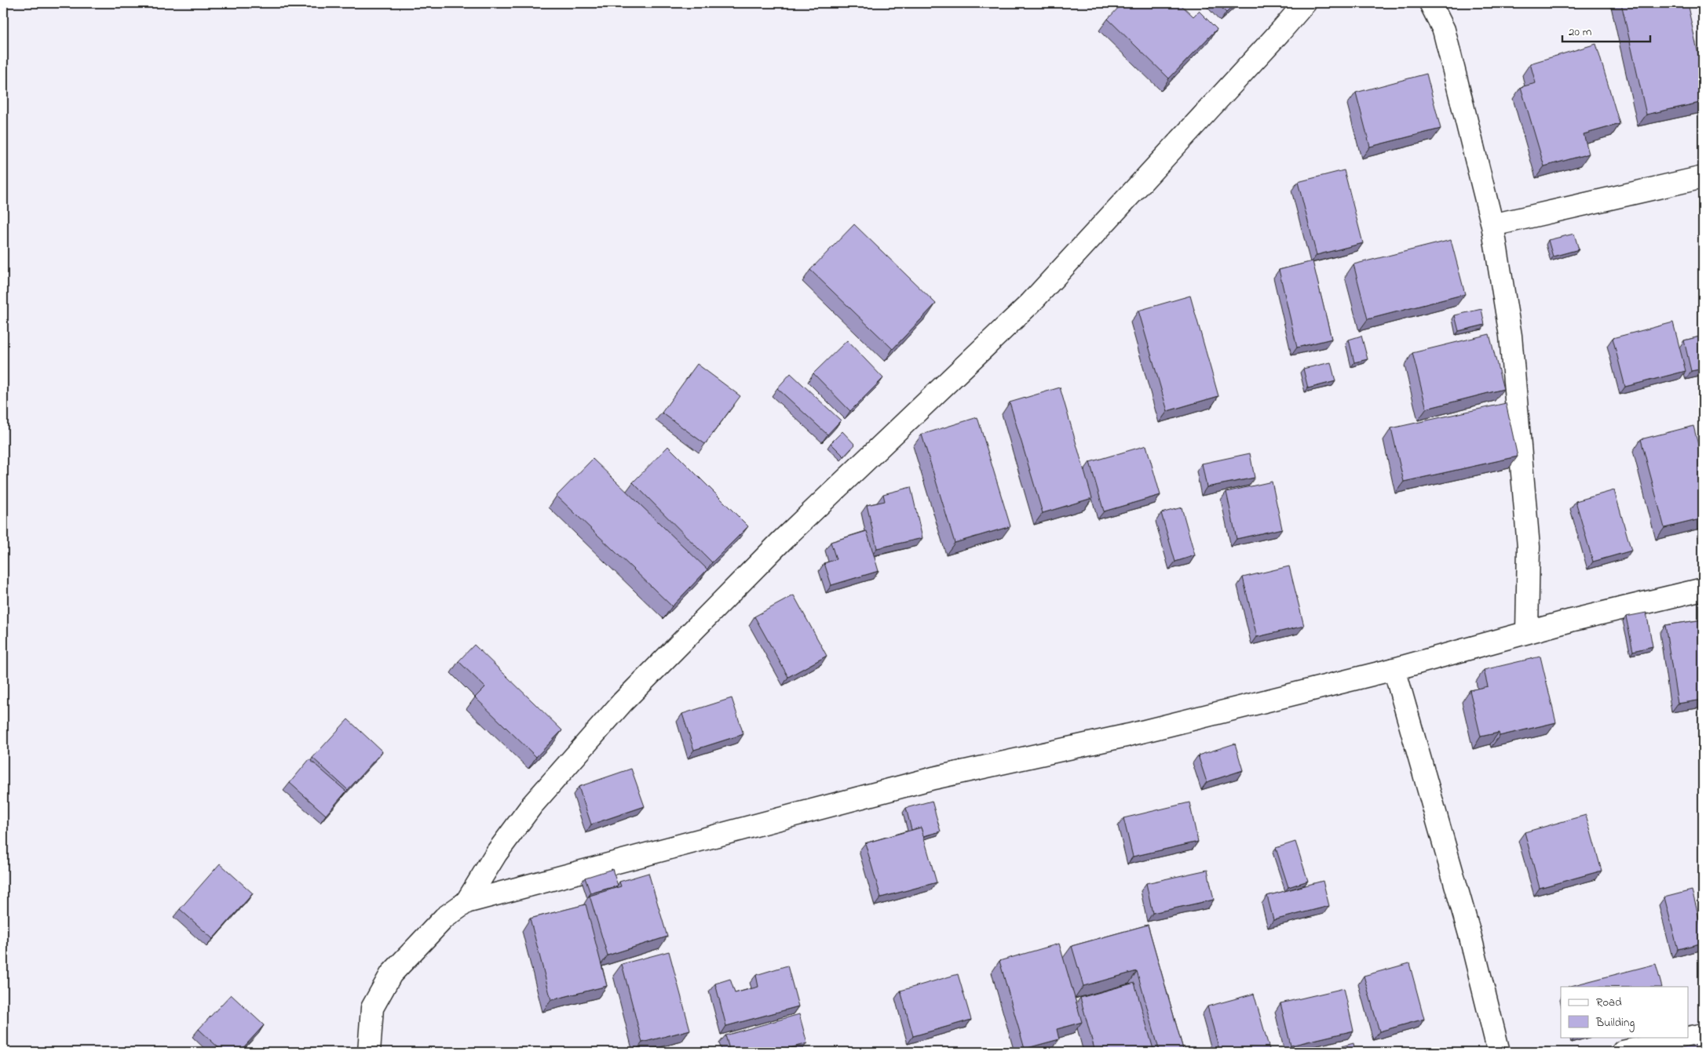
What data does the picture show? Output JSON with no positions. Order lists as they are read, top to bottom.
{
  "legend": ["Road", "Building"],
  "scale_bar": "20 m"
}
